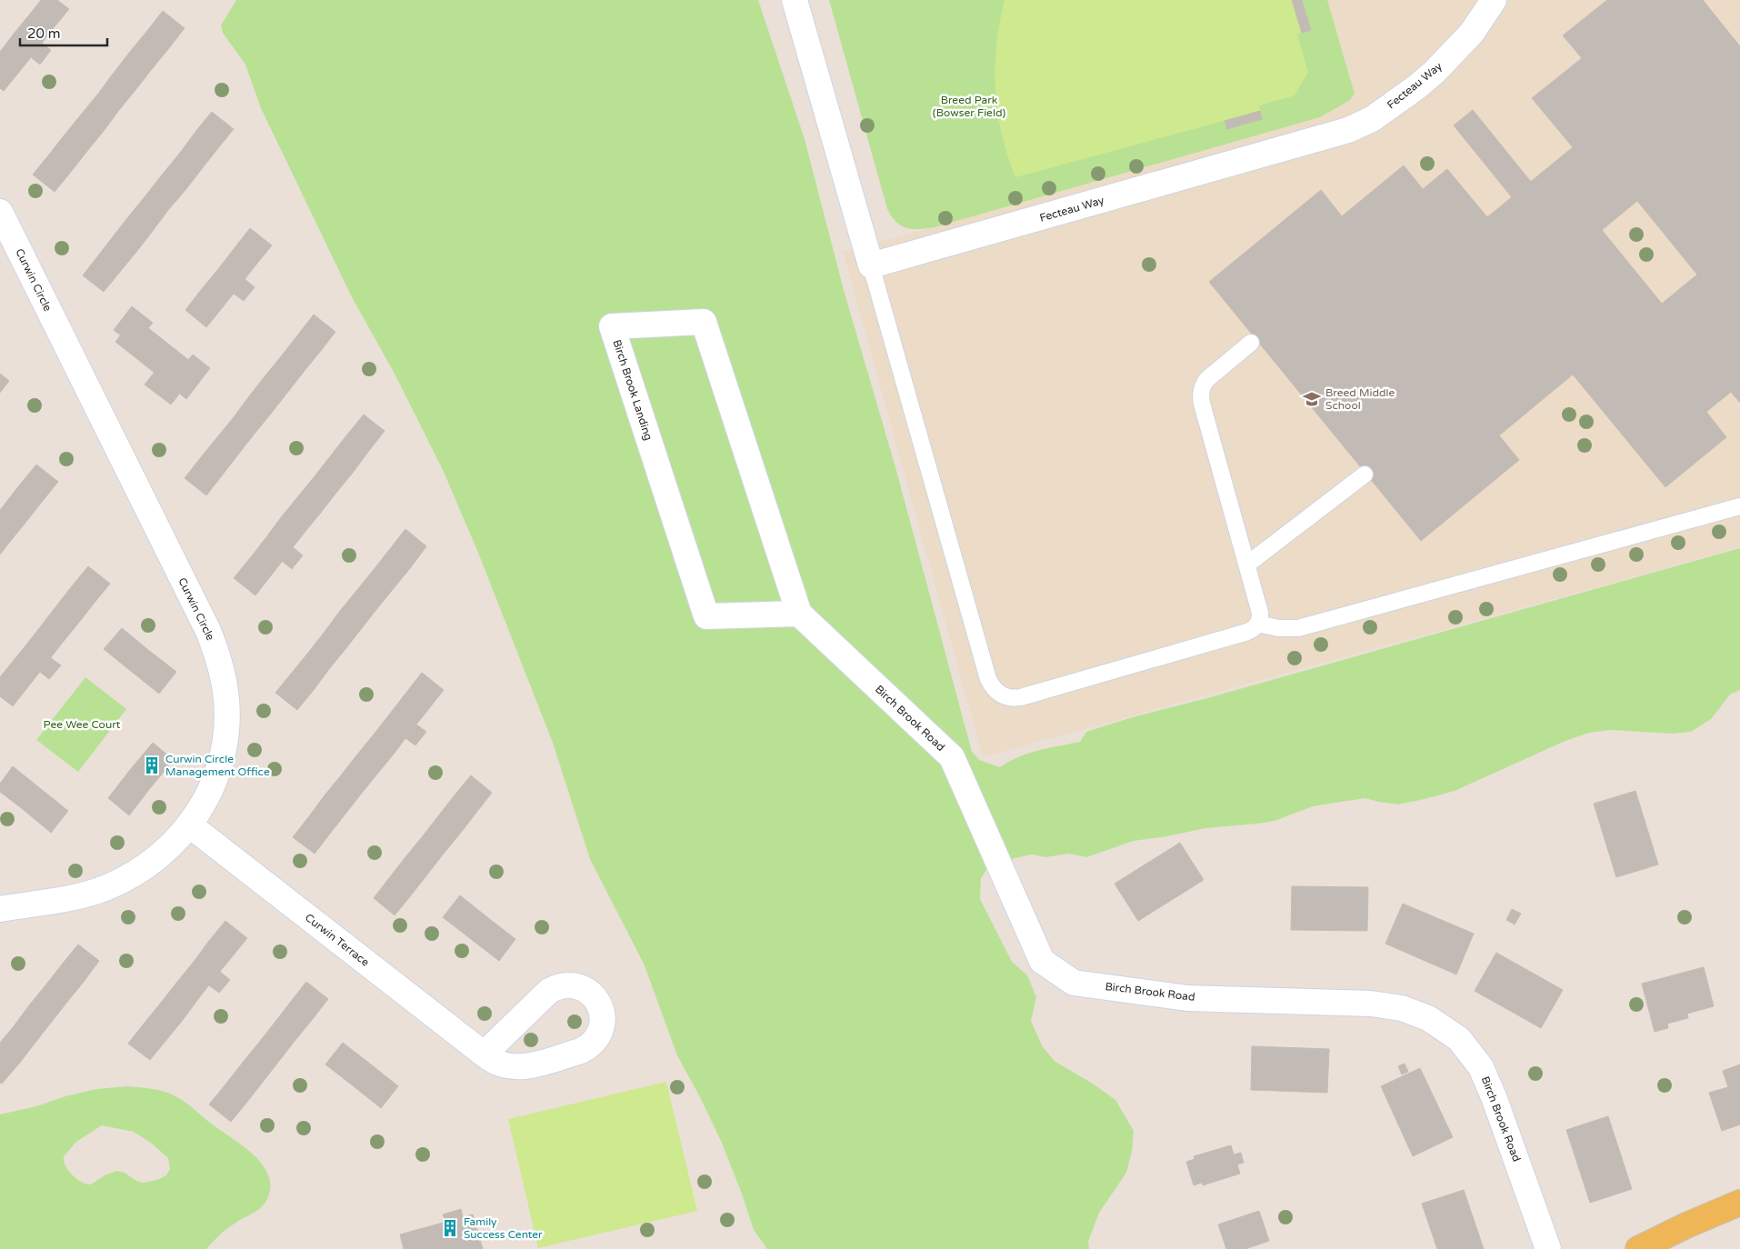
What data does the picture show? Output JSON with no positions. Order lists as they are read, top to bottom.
{
  "streets": {
    "street": [
      "Fecteau Way",
      "Curwin Circle",
      "Birch Brook Landing",
      "Birch Brook Road",
      "Curwin Terrace"
    ]
  },
  "crossings": [
    ["Curwin Circle", "Curwin Terrace"],
    ["Birch Brook Landing", "Birch Brook Road"]
  ],
  "parks": ["Breed Park (Bowser Field)", "Pee Wee Court"],
  "places": {
    "school or university": ["Breed Middle School"],
    "building": ["Curwin Circle Management Office", "Family Success Center"]
  },
  "scale_bar": "20 m"
}
